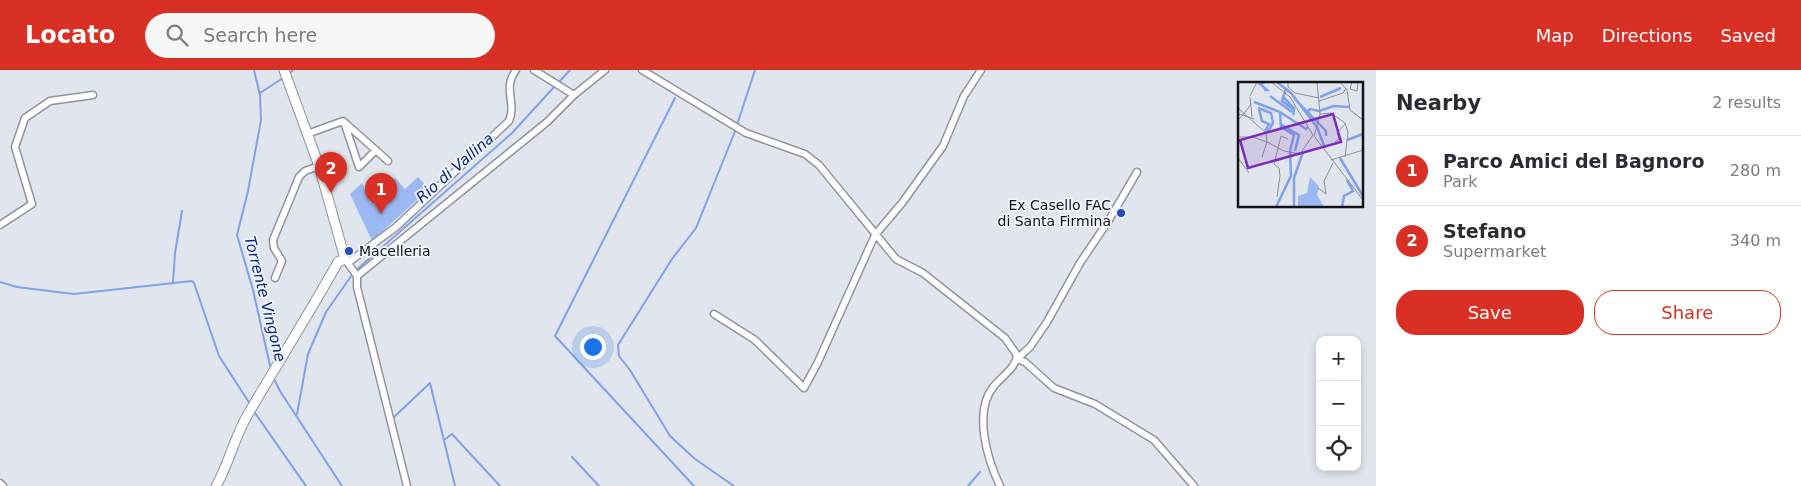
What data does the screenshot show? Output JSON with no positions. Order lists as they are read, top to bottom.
{
  "water": ["Rio di Vallina", "Torrente Vingone"],
  "places": ["Ex Casello FAC di Santa Firmina", "Macelleria"],
  "page": {
    "header": "Locato",
    "search": "Search here",
    "nav": ["Map", "Directions", "Saved"],
    "heading": ["Nearby", "2 results"],
    "list": [
      {
        "mark": "1",
        "name": "Parco Amici del Bagnoro",
        "note": "Park",
        "value": "280 m"
      },
      {
        "mark": "2",
        "name": "Stefano",
        "note": "Supermarket",
        "value": "340 m"
      }
    ],
    "pins": ["2", "1"],
    "buttons": ["Save", "Share"],
    "map_buttons": ["+", "−"]
  }
}
